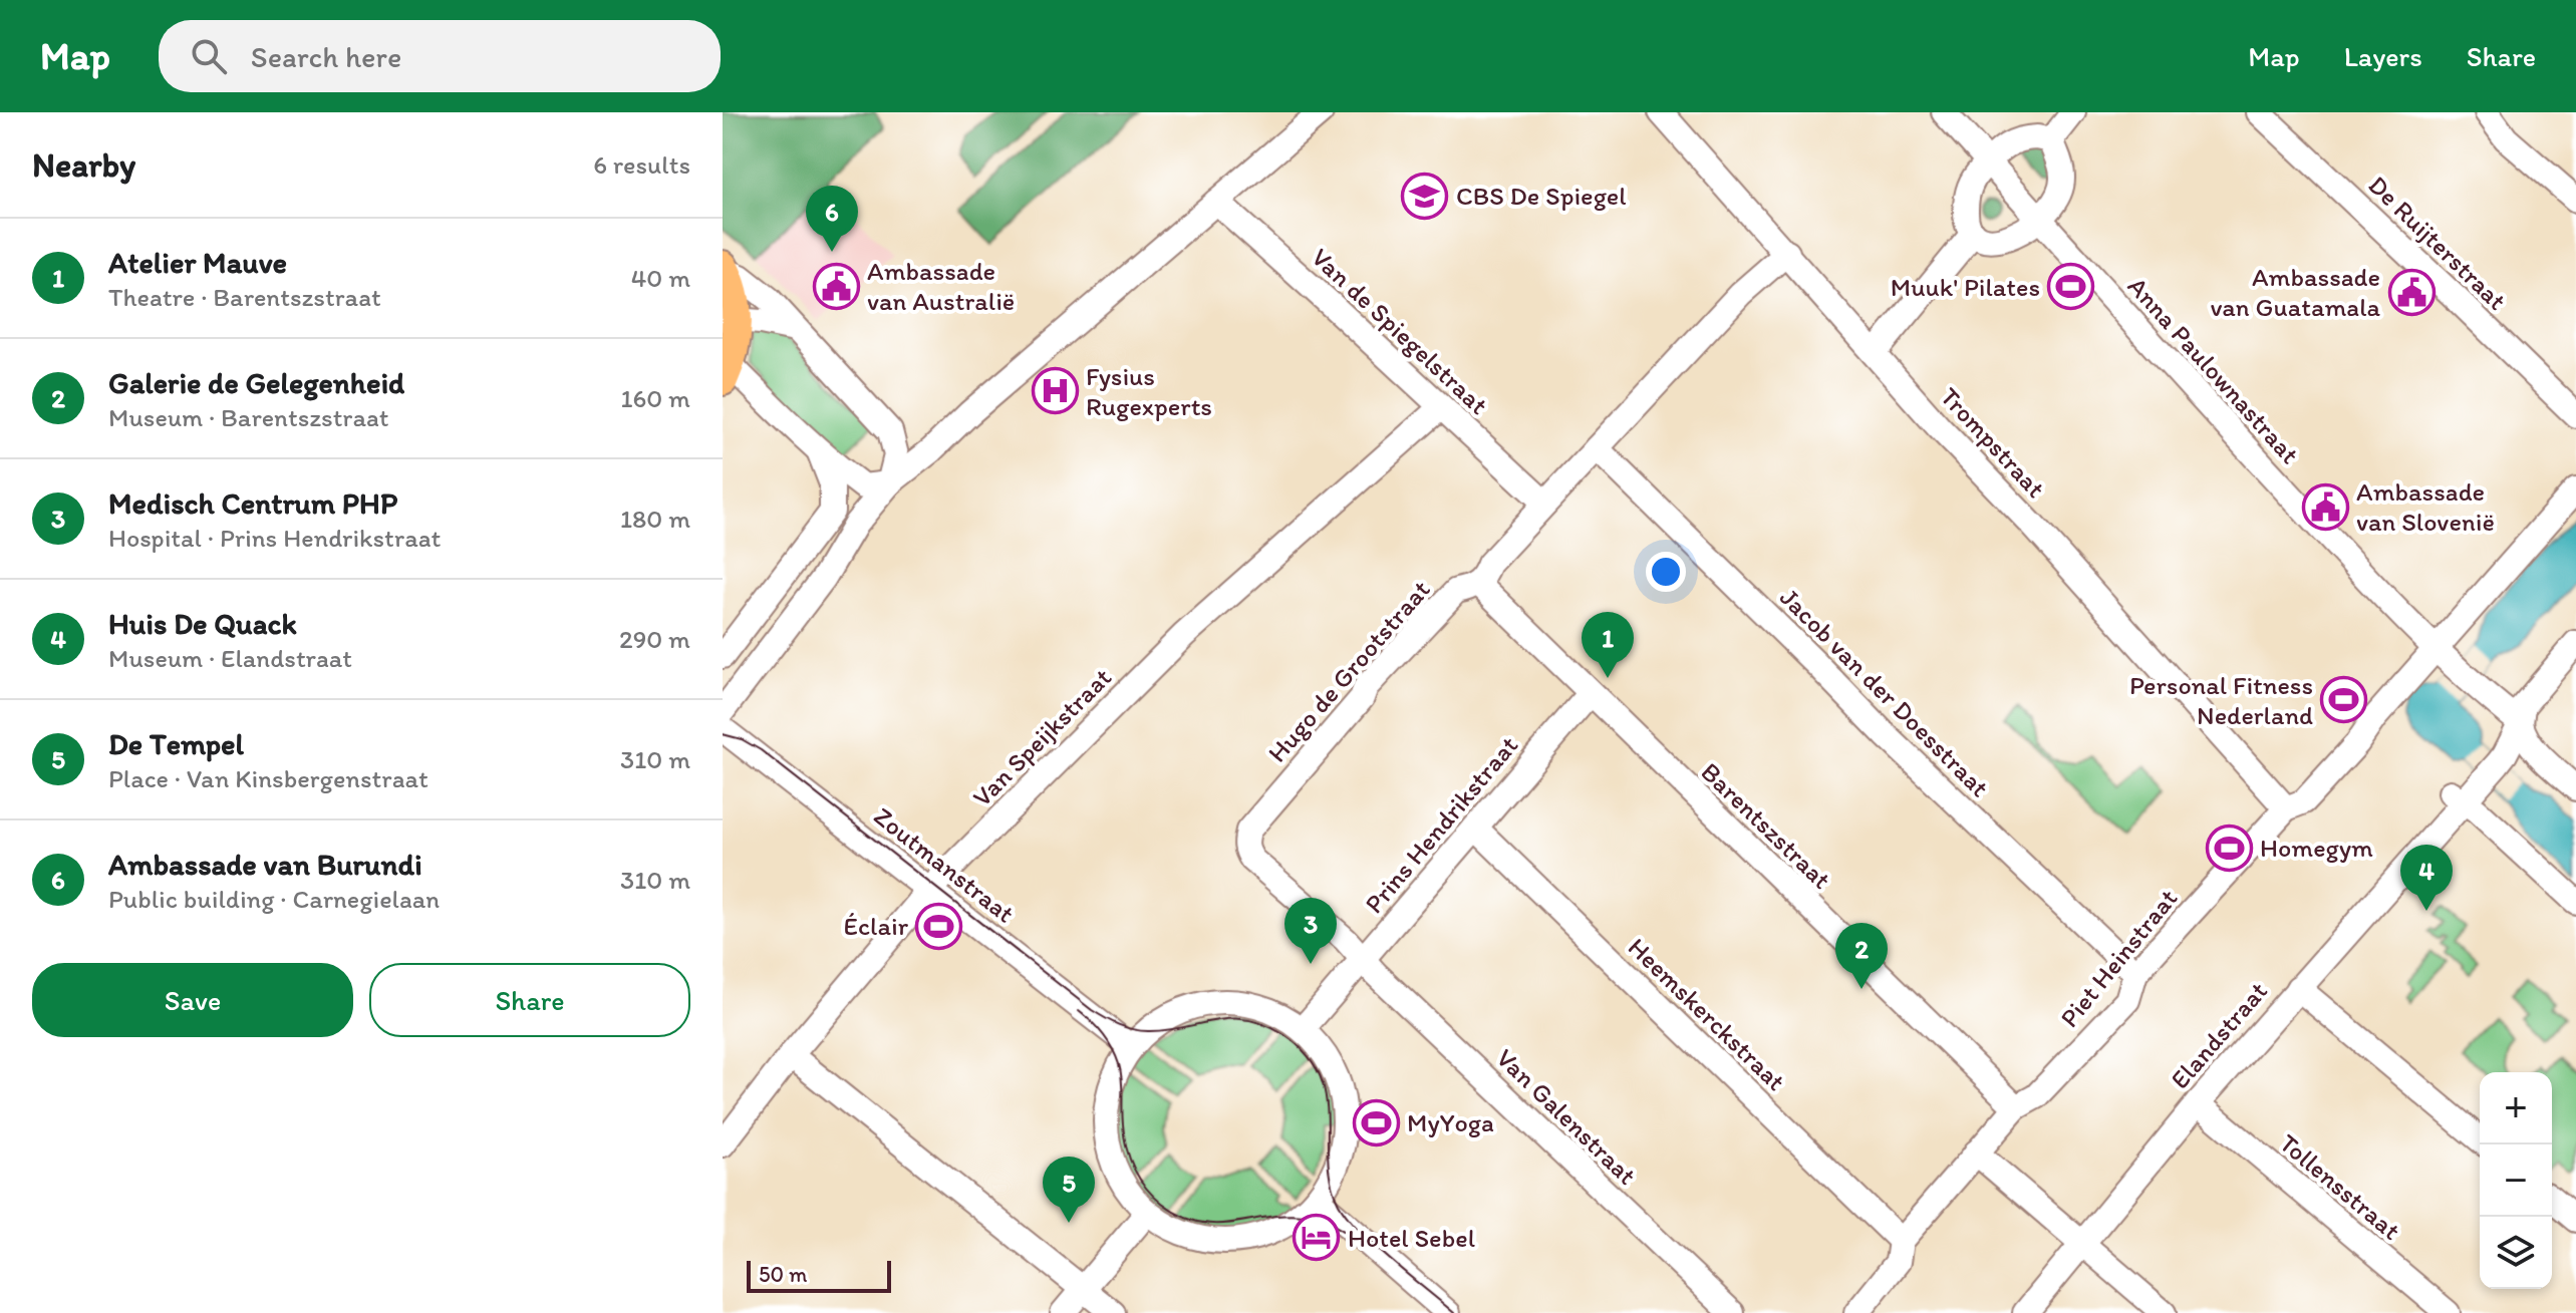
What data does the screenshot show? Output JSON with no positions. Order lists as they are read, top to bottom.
{
  "streets": {
    "street": [
      "De Ruijterstraat",
      "Van de Spiegelstraat",
      "Anna Paulownastraat",
      "Trompstraat",
      "Hugo de Grootstraat",
      "Jacob van der Doesstraat",
      "Van Speijkstraat",
      "Prins Hendrikstraat",
      "Barentszstraat",
      "Zoutmanstraat",
      "Piet Heinstraat",
      "Heemskerckstraat",
      "Elandstraat",
      "Van Galenstraat",
      "Tollensstraat"
    ]
  },
  "crossings": [
    ["Van de Spiegelstraat", "Hugo de Grootstraat"],
    ["Van de Spiegelstraat", "Van Speijkstraat"],
    ["Anna Paulownastraat", "Piet Heinstraat"],
    ["Anna Paulownastraat", "Elandstraat"],
    ["Trompstraat", "Hugo de Grootstraat"],
    ["Trompstraat", "Piet Heinstraat"],
    ["Hugo de Grootstraat", "Jacob van der Doesstraat"],
    ["Hugo de Grootstraat", "Prins Hendrikstraat"],
    ["Hugo de Grootstraat", "Barentszstraat"],
    ["Hugo de Grootstraat", "Van Galenstraat"],
    ["Jacob van der Doesstraat", "Piet Heinstraat"],
    ["Van Speijkstraat", "Zoutmanstraat"],
    ["Prins Hendrikstraat", "Barentszstraat"],
    ["Prins Hendrikstraat", "Zoutmanstraat"],
    ["Prins Hendrikstraat", "Heemskerckstraat"],
    ["Prins Hendrikstraat", "Van Galenstraat"],
    ["Barentszstraat", "Piet Heinstraat"],
    ["Piet Heinstraat", "Heemskerckstraat"],
    ["Elandstraat", "Tollensstraat"]
  ],
  "places": {
    "school or university": ["CBS De Spiegel"],
    "public building": ["Ambassade van Australië", "Ambassade van Guatamala", "Ambassade van Slovenië"],
    "sports": [
      "Muuk' Pilates",
      "Personal Fitness Nederland",
      "Homegym",
      "Éclair",
      "MyYoga"
    ],
    "hospital": ["Fysius Rugexperts"],
    "hotel": ["Hotel Sebel"]
  },
  "scale_bar": "50 m",
  "page": {
    "header": "Map",
    "search": "Search here",
    "nav": ["Map", "Layers", "Share"],
    "heading": ["Nearby", "6 results"],
    "pins": [
      "6",
      "1",
      "4",
      "3",
      "2",
      "5"
    ],
    "list": [
      {
        "mark": "1",
        "name": "Atelier Mauve",
        "note": "Theatre · Barentszstraat",
        "value": "40 m"
      },
      {
        "mark": "2",
        "name": "Galerie de Gelegenheid",
        "note": "Museum · Barentszstraat",
        "value": "160 m"
      },
      {
        "mark": "3",
        "name": "Medisch Centrum PHP",
        "note": "Hospital · Prins Hendrikstraat",
        "value": "180 m"
      },
      {
        "mark": "4",
        "name": "Huis De Quack",
        "note": "Museum · Elandstraat",
        "value": "290 m"
      },
      {
        "mark": "5",
        "name": "De Tempel",
        "note": "Place · Van Kinsbergenstraat",
        "value": "310 m"
      },
      {
        "mark": "6",
        "name": "Ambassade van Burundi",
        "note": "Public building · Carnegielaan",
        "value": "310 m"
      }
    ],
    "buttons": ["Save", "Share"],
    "map_buttons": ["+", "−"],
    "scale": "50 m"
  }
}
